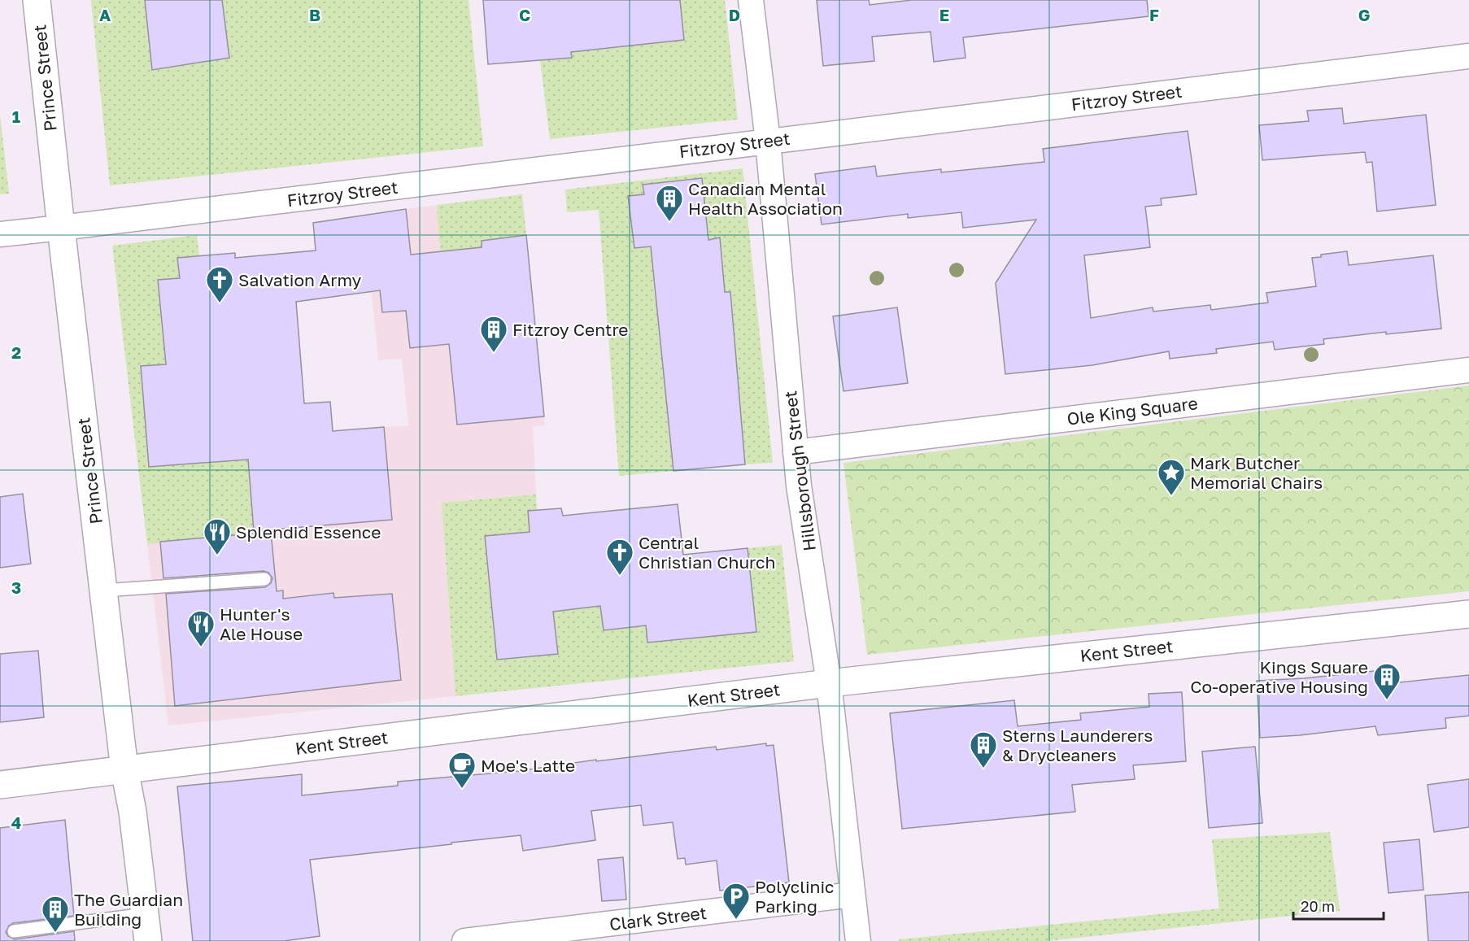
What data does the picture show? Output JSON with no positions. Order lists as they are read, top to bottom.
{
  "streets": {
    "street": [
      "Prince Street",
      "Fitzroy Street",
      "Ole King Square",
      "Hillsborough Street",
      "Kent Street",
      "Clark Street"
    ]
  },
  "crossings": [
    ["Prince Street", "Fitzroy Street"],
    ["Prince Street", "Kent Street"],
    ["Fitzroy Street", "Hillsborough Street"],
    ["Ole King Square", "Hillsborough Street"],
    ["Hillsborough Street", "Kent Street"],
    ["Hillsborough Street", "Clark Street"]
  ],
  "places": {
    "building": [
      "Canadian Mental Health Association",
      "Fitzroy Centre",
      "Kings Square Co-operative Housing",
      "Sterns Launderers & Drycleaners",
      "The Guardian Building"
    ],
    "church": ["Salvation Army", "Central Christian Church"],
    "place": ["Mark Butcher Memorial Chairs"],
    "restaurant": ["Splendid Essence", "Hunter's Ale House"],
    "cafe": ["Moe's Latte"],
    "parking": ["Polyclinic Parking"]
  },
  "scale_bar": "20 m",
  "grid": {
    "columns": [
      "A",
      "B",
      "C",
      "D",
      "E",
      "F",
      "G"
    ],
    "rows": [
      "1",
      "2",
      "3",
      "4"
    ]
  }
}
